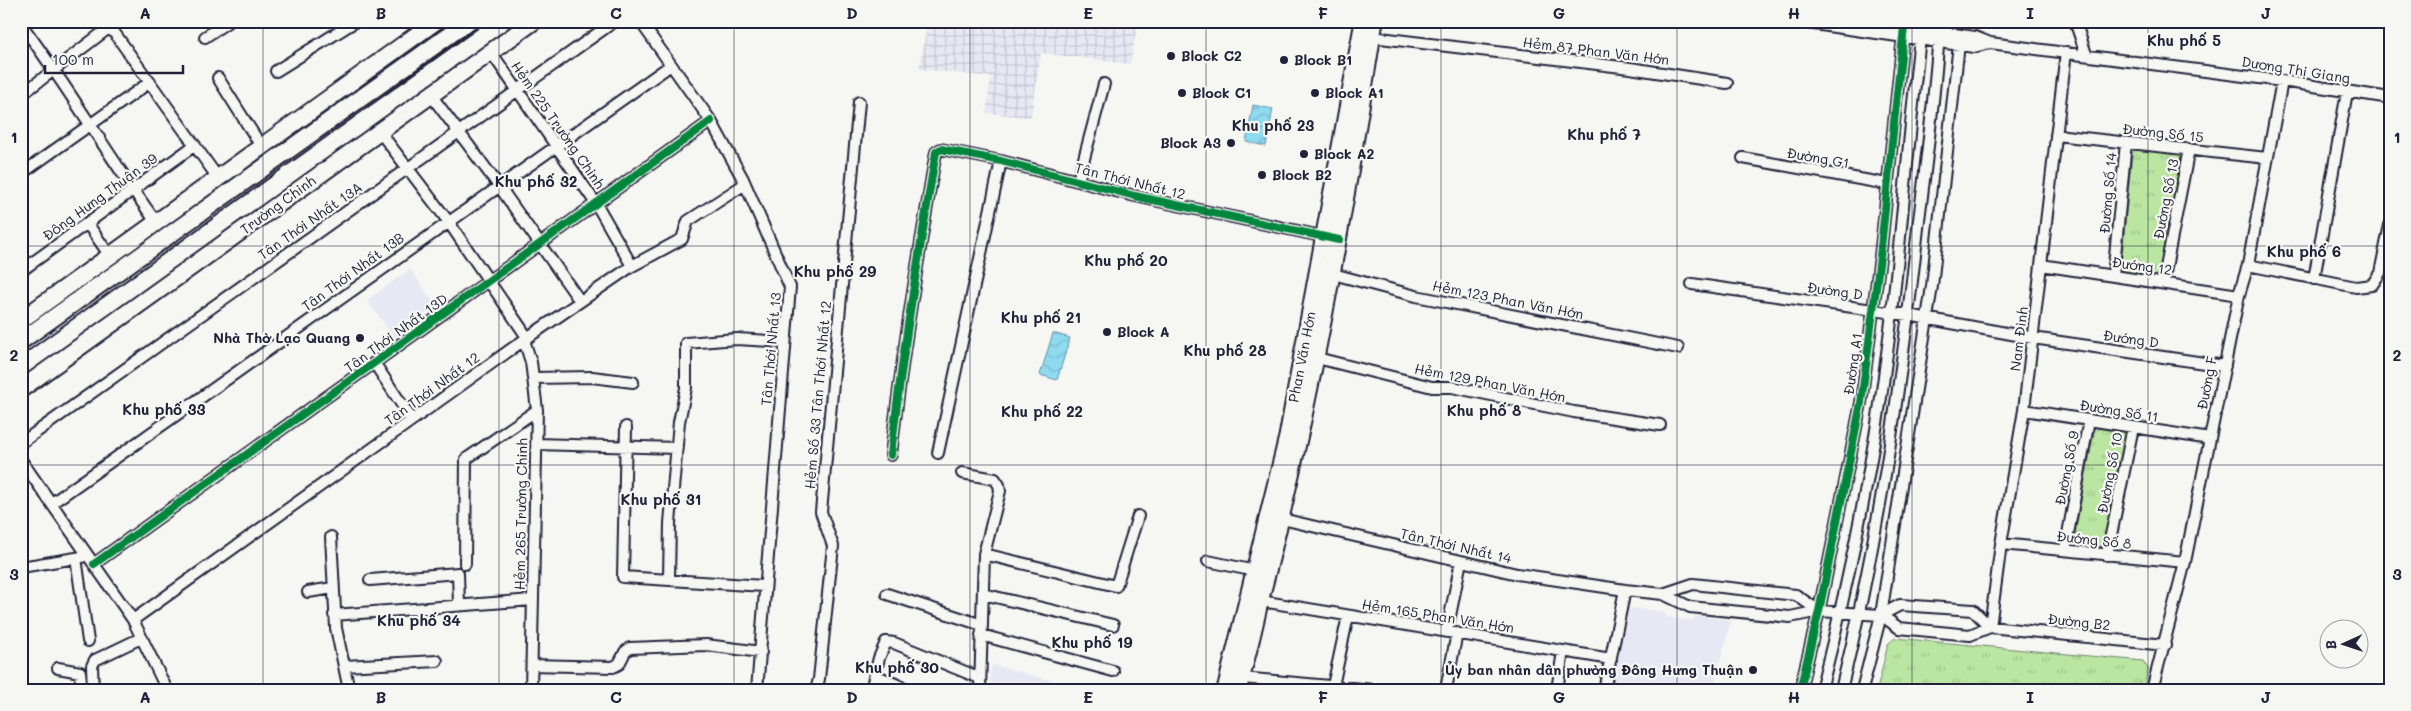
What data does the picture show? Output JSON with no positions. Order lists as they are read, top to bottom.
{
  "streets": {
    "main road": ["Trường Chinh", "Phan Văn Hớn"],
    "street": [
      "Hẻm 87 Phan Văn Hớn",
      "Dương Thị Giang",
      "Hẻm 225 Trường Chinh",
      "Đường Số 15",
      "Đường G1",
      "Tân Thới Nhất 12",
      "Đường Số 14",
      "Đông Hưng Thuận 39",
      "Đường Số 13",
      "Tân Thới Nhất 13A",
      "Đướng 12",
      "Tân Thới Nhất 13B",
      "Đường D",
      "Hẻm 123 Phan Văn Hớn",
      "Tân Thới Nhất 13D",
      "Nam Đình",
      "Đướng D",
      "Tân Thới Nhất 13",
      "Đường A1",
      "Hẻm 129 Phan Văn Hớn",
      "Đường F",
      "Hẻm Số 33 Tân Thới Nhất 12",
      "Đường Số 11",
      "Đường Số 9",
      "Đường Số 10",
      "Hẻm 265 Trường Chinh",
      "Đướng Số 8",
      "Tân Thới Nhất 14",
      "Hẻm 165 Phan Văn Hớn",
      "Đường B2"
    ]
  },
  "crossings": [
    ["Hẻm 87 Phan Văn Hớn", "Phan Văn Hớn"],
    ["Dương Thị Giang", "Nam Đình"],
    ["Dương Thị Giang", "Đường A1"],
    ["Dương Thị Giang", "Đường F"],
    ["Hẻm 225 Trường Chinh", "Tân Thới Nhất 12"],
    ["Hẻm 225 Trường Chinh", "Trường Chinh"],
    ["Hẻm 225 Trường Chinh", "Tân Thới Nhất 13A"],
    ["Hẻm 225 Trường Chinh", "Tân Thới Nhất 13B"],
    ["Hẻm 225 Trường Chinh", "Tân Thới Nhất 13D"],
    ["Đường Số 15", "Đường Số 14"],
    ["Đường Số 15", "Đường Số 13"],
    ["Đường Số 15", "Nam Đình"],
    ["Đường Số 15", "Đường F"],
    ["Đường G1", "Đường A1"],
    ["Tân Thới Nhất 12", "Tân Thới Nhất 13"],
    ["Tân Thới Nhất 12", "Phan Văn Hớn"],
    ["Tân Thới Nhất 12", "Hẻm 265 Trường Chinh"],
    ["Đường Số 14", "Đướng 12"],
    ["Đường Số 13", "Đướng 12"],
    ["Trường Chinh", "Hẻm 265 Trường Chinh"],
    ["Tân Thới Nhất 13A", "Hẻm 265 Trường Chinh"],
    ["Đướng 12", "Nam Đình"],
    ["Đướng 12", "Đường F"],
    ["Tân Thới Nhất 13B", "Tân Thới Nhất 13"],
    ["Tân Thới Nhất 13B", "Hẻm 265 Trường Chinh"],
    ["Đường D", "Nam Đình"],
    ["Đường D", "Đướng D"],
    ["Đường D", "Đường A1"],
    ["Hẻm 123 Phan Văn Hớn", "Phan Văn Hớn"],
    ["Tân Thới Nhất 13D", "Tân Thới Nhất 13"],
    ["Tân Thới Nhất 13D", "Hẻm 265 Trường Chinh"],
    ["Nam Đình", "Đướng D"],
    ["Nam Đình", "Đường Số 11"],
    ["Nam Đình", "Đướng Số 8"],
    ["Nam Đình", "Đường B2"],
    ["Đướng D", "Đường F"],
    ["Phan Văn Hớn", "Hẻm 129 Phan Văn Hớn"],
    ["Phan Văn Hớn", "Tân Thới Nhất 14"],
    ["Phan Văn Hớn", "Hẻm 165 Phan Văn Hớn"],
    ["Đường A1", "Đường B2"],
    ["Đường F", "Đường Số 11"],
    ["Đường F", "Đướng Số 8"],
    ["Đường F", "Đường B2"],
    ["Đường Số 11", "Đường Số 9"],
    ["Đường Số 11", "Đường Số 10"],
    ["Đường Số 9", "Đướng Số 8"],
    ["Đường Số 10", "Đướng Số 8"],
    ["Tân Thới Nhất 14", "Đường B2"]
  ],
  "districts": [
    "Khu phố 5",
    "Khu phố 23",
    "Khu phố 7",
    "Khu phố 32",
    "Khu phố 6",
    "Khu phố 20",
    "Khu phố 29",
    "Khu phố 21",
    "Khu phố 28",
    "Khu phố 33",
    "Khu phố 8",
    "Khu phố 22",
    "Khu phố 31",
    "Khu phố 34",
    "Khu phố 19",
    "Khu phố 30"
  ],
  "places": [
    "Block C2",
    "Block B1",
    "Block C1",
    "Block A1",
    "Block A3",
    "Block A2",
    "Block B2",
    "Block A",
    "Nhà Thờ Lạc Quang",
    "Ủy ban nhân dân phường Đông Hưng Thuận"
  ],
  "scale_bar": "100 m",
  "north": "left",
  "grid": {
    "columns": [
      "A",
      "B",
      "C",
      "D",
      "E",
      "F",
      "G",
      "H",
      "I",
      "J"
    ],
    "rows": ["1", "2", "3"]
  }
}
